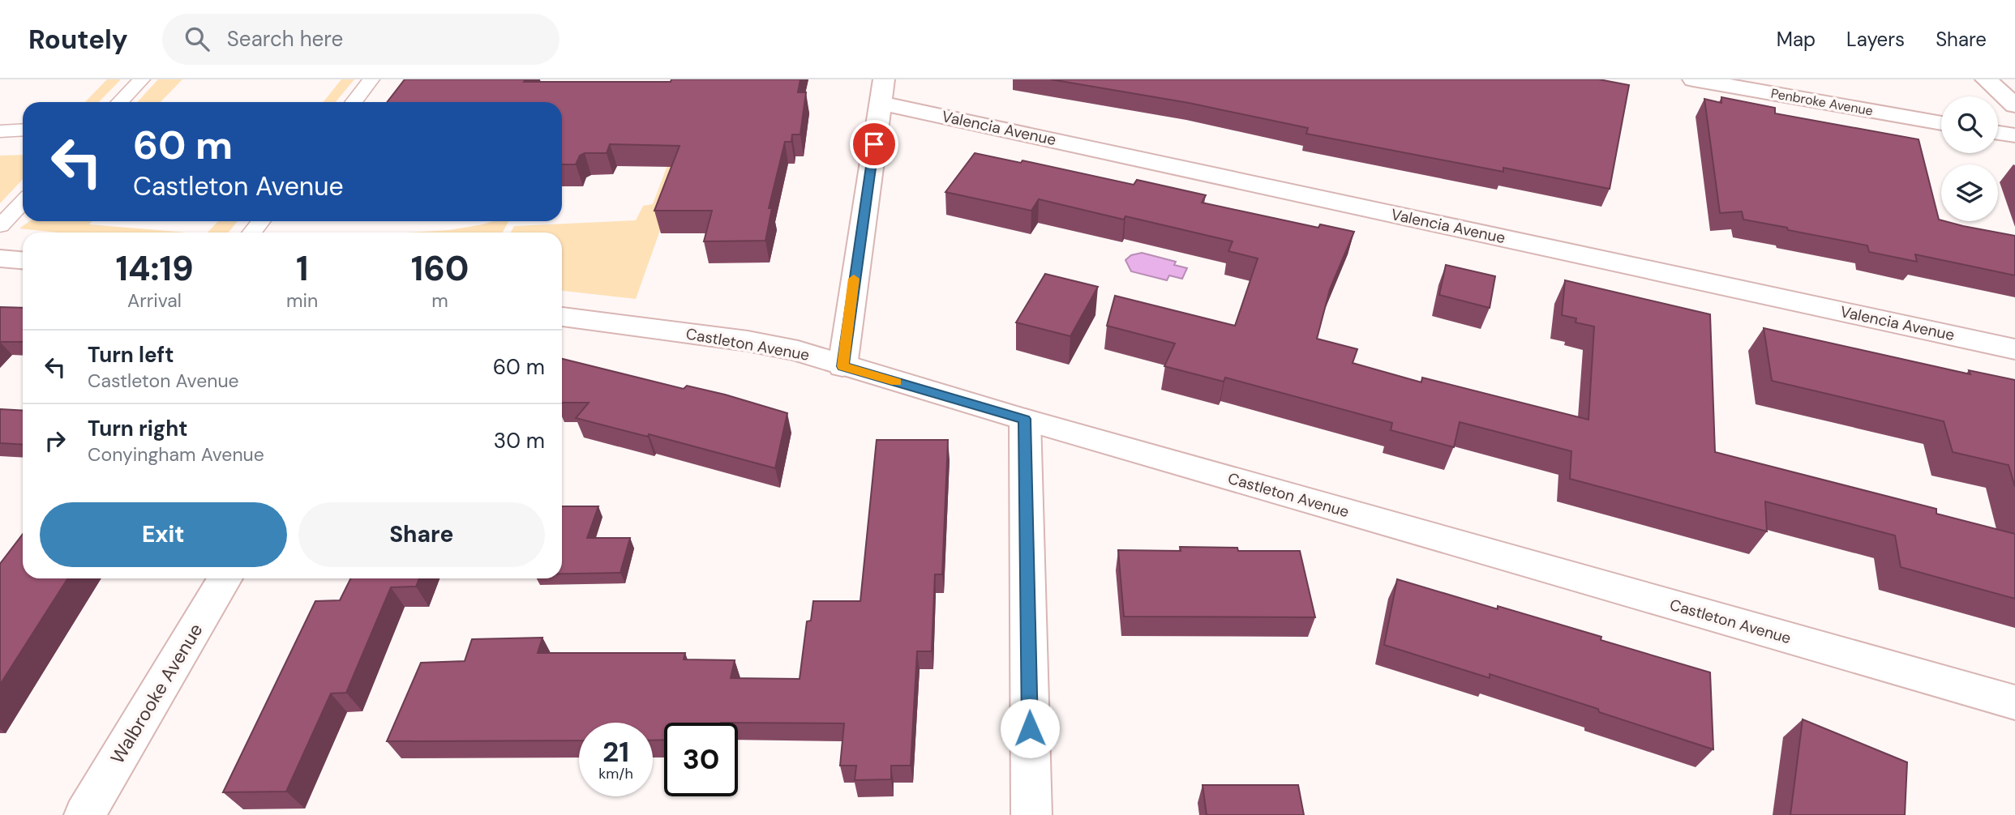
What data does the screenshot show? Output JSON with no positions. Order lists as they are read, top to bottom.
{
  "streets": {
    "street": [
      "Penbroke Avenue",
      "Valencia Avenue",
      "Castleton Avenue",
      "Walbrooke Avenue"
    ]
  },
  "page": {
    "header": "Routely",
    "search": "Search here",
    "nav": ["Map", "Layers", "Share"],
    "turn": ["60 m", "Castleton Avenue"],
    "eta": [
      "14:19",
      "Arrival",
      "1",
      "min",
      "160",
      "m"
    ],
    "list": [
      {
        "name": "Turn left",
        "note": "Castleton Avenue",
        "value": "60 m"
      },
      {
        "name": "Turn right",
        "note": "Conyingham Avenue",
        "value": "30 m"
      }
    ],
    "buttons": ["Exit", "Share"],
    "speed": "21 km/h",
    "limit": "30"
  }
}
